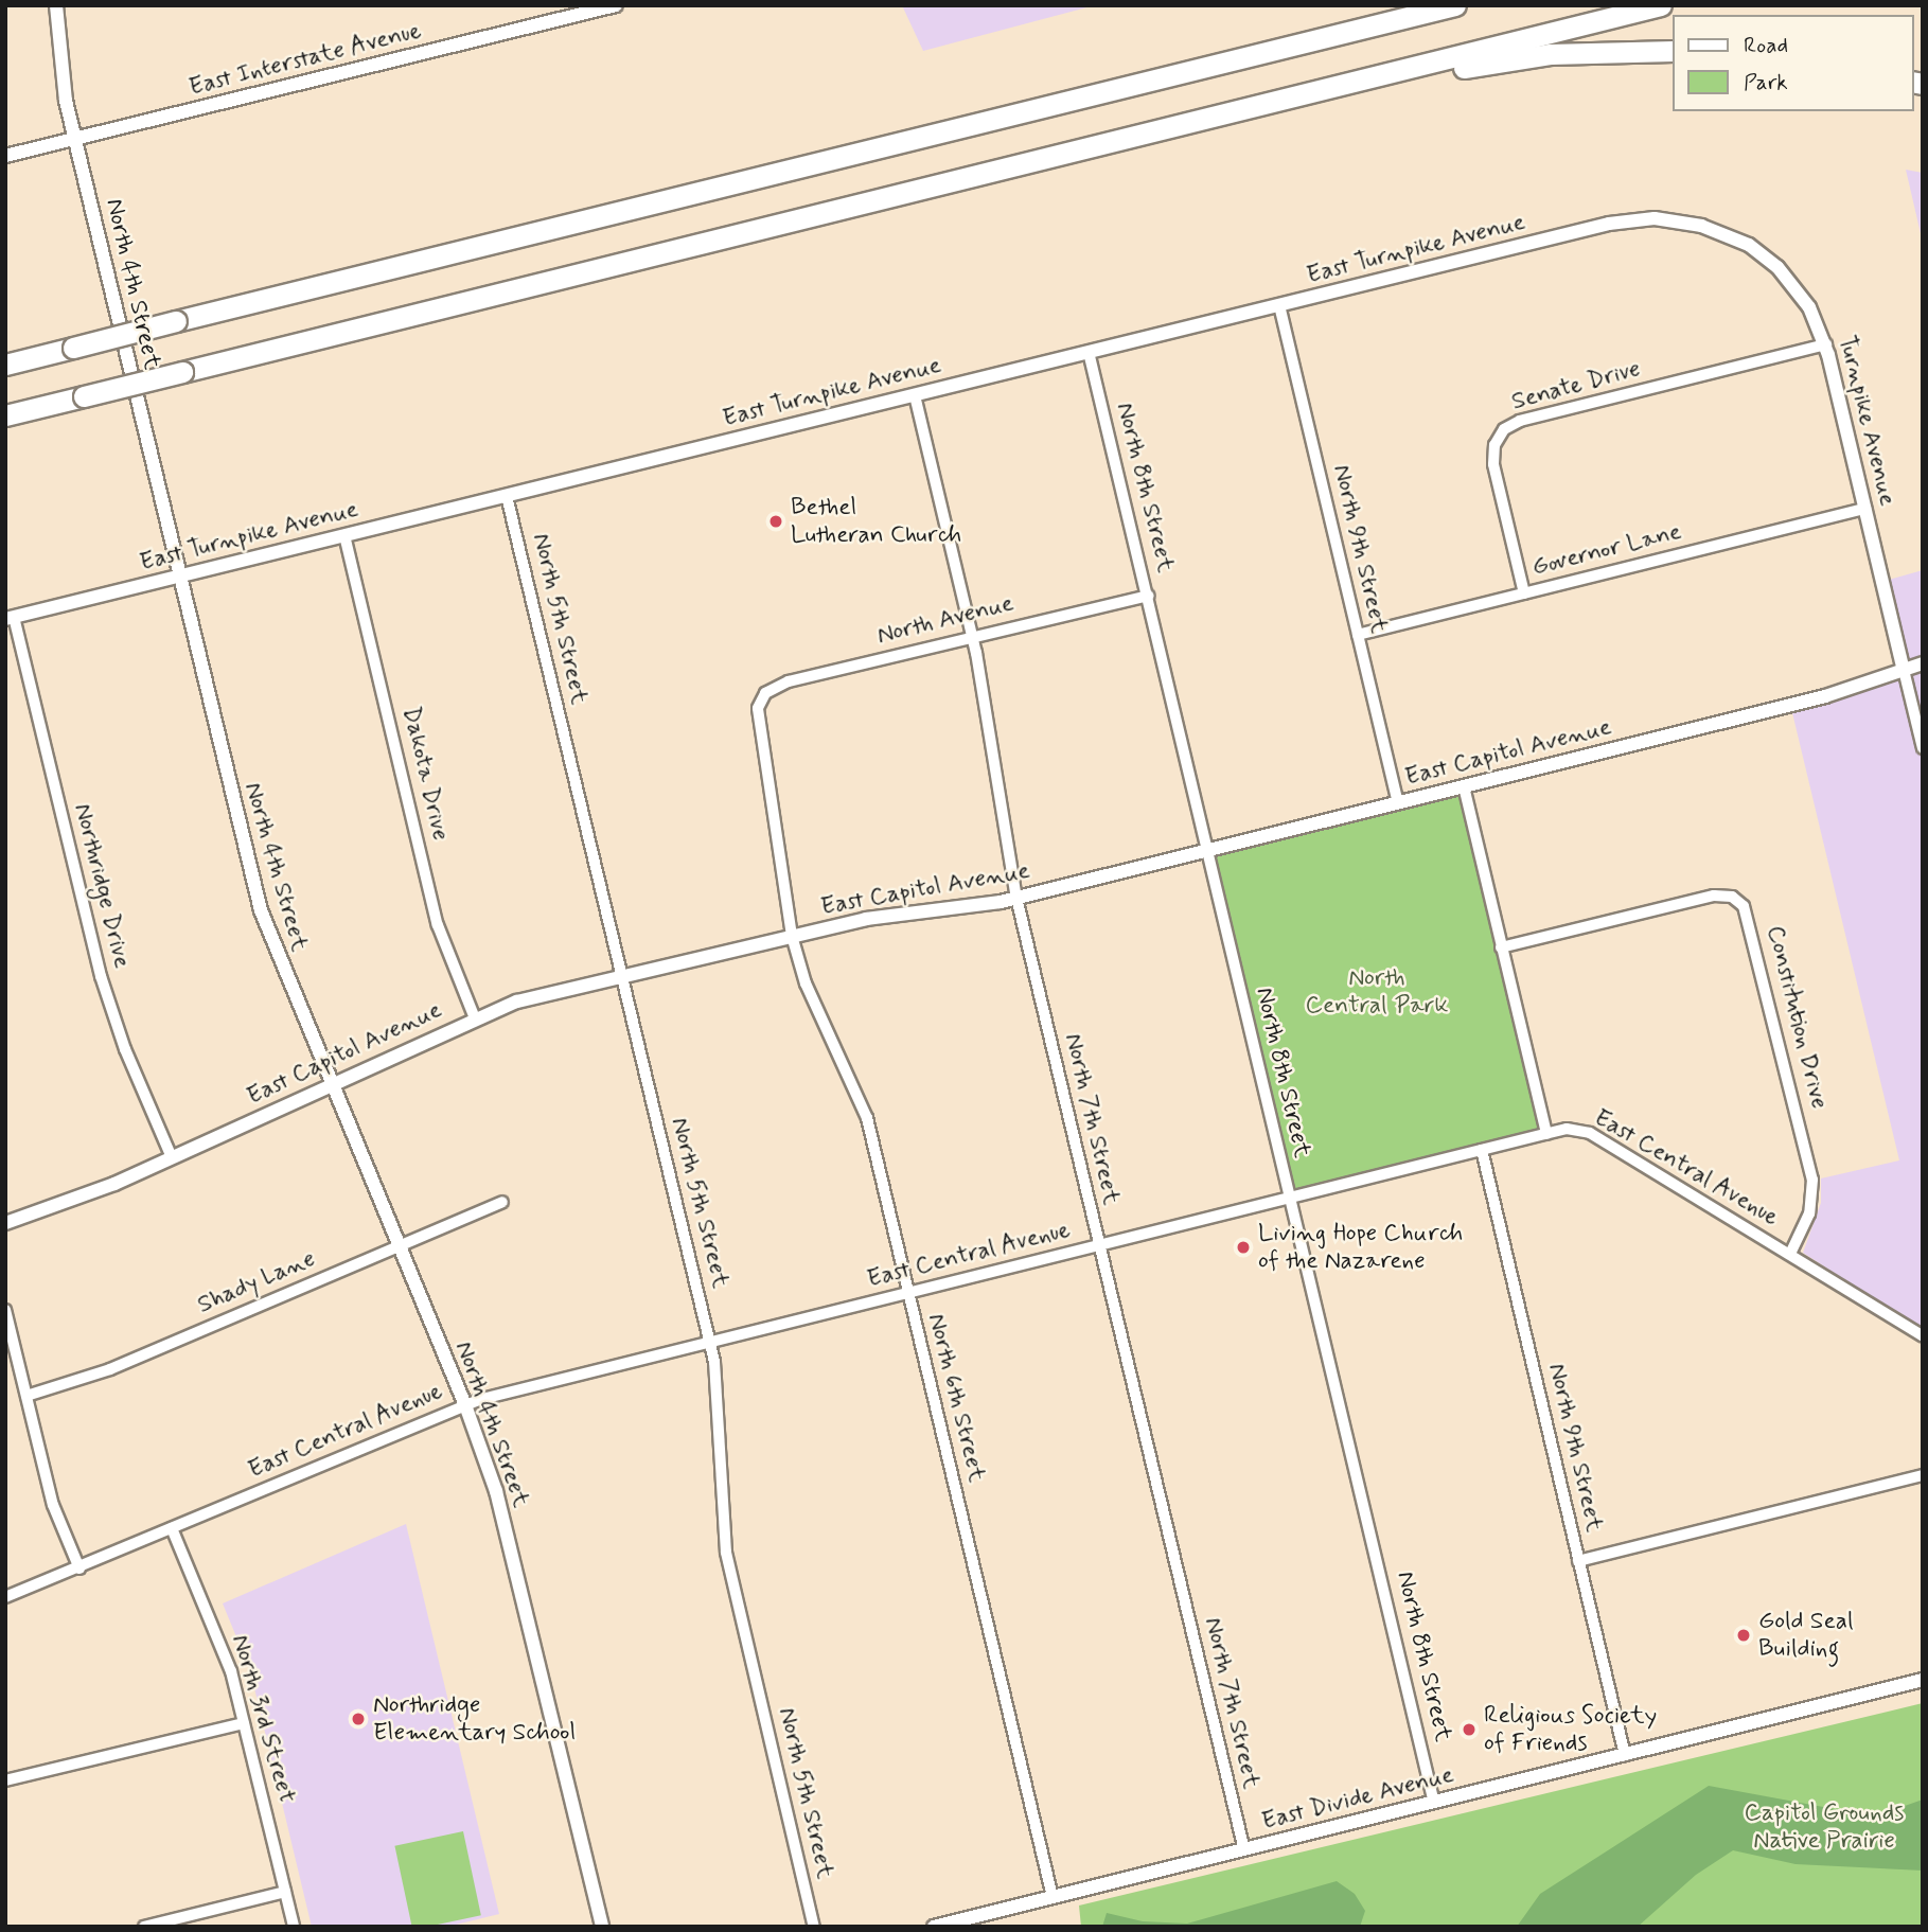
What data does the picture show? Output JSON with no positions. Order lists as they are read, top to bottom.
{
  "streets": {
    "street": [
      "East Interstate Avenue",
      "East Turnpike Avenue",
      "North 4th Street",
      "Senate Drive",
      "Turnpike Avenue",
      "North 8th Street",
      "North 9th Street",
      "Governor Lane",
      "North 5th Street",
      "North Avenue",
      "East Capitol Avenue",
      "Dakota Drive",
      "Northridge Drive",
      "Constitution Drive",
      "North 7th Street",
      "East Central Avenue",
      "Shady Lane",
      "North 6th Street",
      "North 3rd Street",
      "East Divide Avenue"
    ]
  },
  "crossings": [
    ["East Interstate Avenue", "North 4th Street"],
    ["East Turnpike Avenue", "North 4th Street"],
    ["East Turnpike Avenue", "Turnpike Avenue"],
    ["East Turnpike Avenue", "North 8th Street"],
    ["East Turnpike Avenue", "North 9th Street"],
    ["East Turnpike Avenue", "North 5th Street"],
    ["East Turnpike Avenue", "Dakota Drive"],
    ["East Turnpike Avenue", "Northridge Drive"],
    ["East Turnpike Avenue", "North 7th Street"],
    ["North 4th Street", "East Capitol Avenue"],
    ["North 4th Street", "East Central Avenue"],
    ["North 4th Street", "Shady Lane"],
    ["Senate Drive", "Turnpike Avenue"],
    ["Senate Drive", "Governor Lane"],
    ["Turnpike Avenue", "Governor Lane"],
    ["Turnpike Avenue", "East Capitol Avenue"],
    ["North 8th Street", "North Avenue"],
    ["North 8th Street", "East Capitol Avenue"],
    ["North 8th Street", "East Central Avenue"],
    ["North 8th Street", "East Divide Avenue"],
    ["North 9th Street", "Governor Lane"],
    ["North 9th Street", "East Capitol Avenue"],
    ["North 9th Street", "East Central Avenue"],
    ["North 9th Street", "East Divide Avenue"],
    ["North 5th Street", "East Capitol Avenue"],
    ["North 5th Street", "East Central Avenue"],
    ["North Avenue", "North 7th Street"],
    ["North Avenue", "North 6th Street"],
    ["East Capitol Avenue", "Dakota Drive"],
    ["East Capitol Avenue", "Northridge Drive"],
    ["East Capitol Avenue", "North 7th Street"],
    ["East Capitol Avenue", "North 6th Street"],
    ["Constitution Drive", "East Central Avenue"],
    ["North 7th Street", "East Central Avenue"],
    ["North 7th Street", "East Divide Avenue"],
    ["East Central Avenue", "North 6th Street"],
    ["East Central Avenue", "North 3rd Street"],
    ["North 6th Street", "East Divide Avenue"]
  ],
  "parks": ["North Central Park", "Capitol Grounds Native Prairie"],
  "places": [
    "Bethel Lutheran Church",
    "Living Hope Church of the Nazarene",
    "Gold Seal Building",
    "Northridge Elementary School",
    "Religious Society of Friends"
  ],
  "legend": ["Road", "Park"]
}
